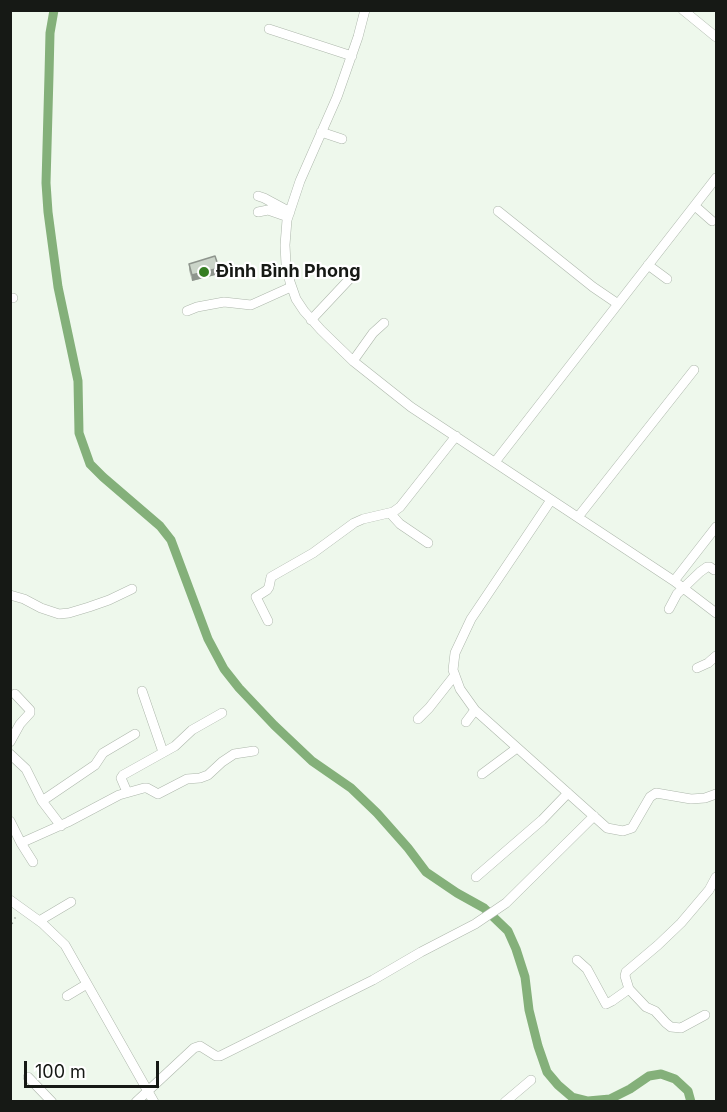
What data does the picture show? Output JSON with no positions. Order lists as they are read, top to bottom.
{
  "places": ["Đình Bình Phong"],
  "scale_bar": "100 m"
}
